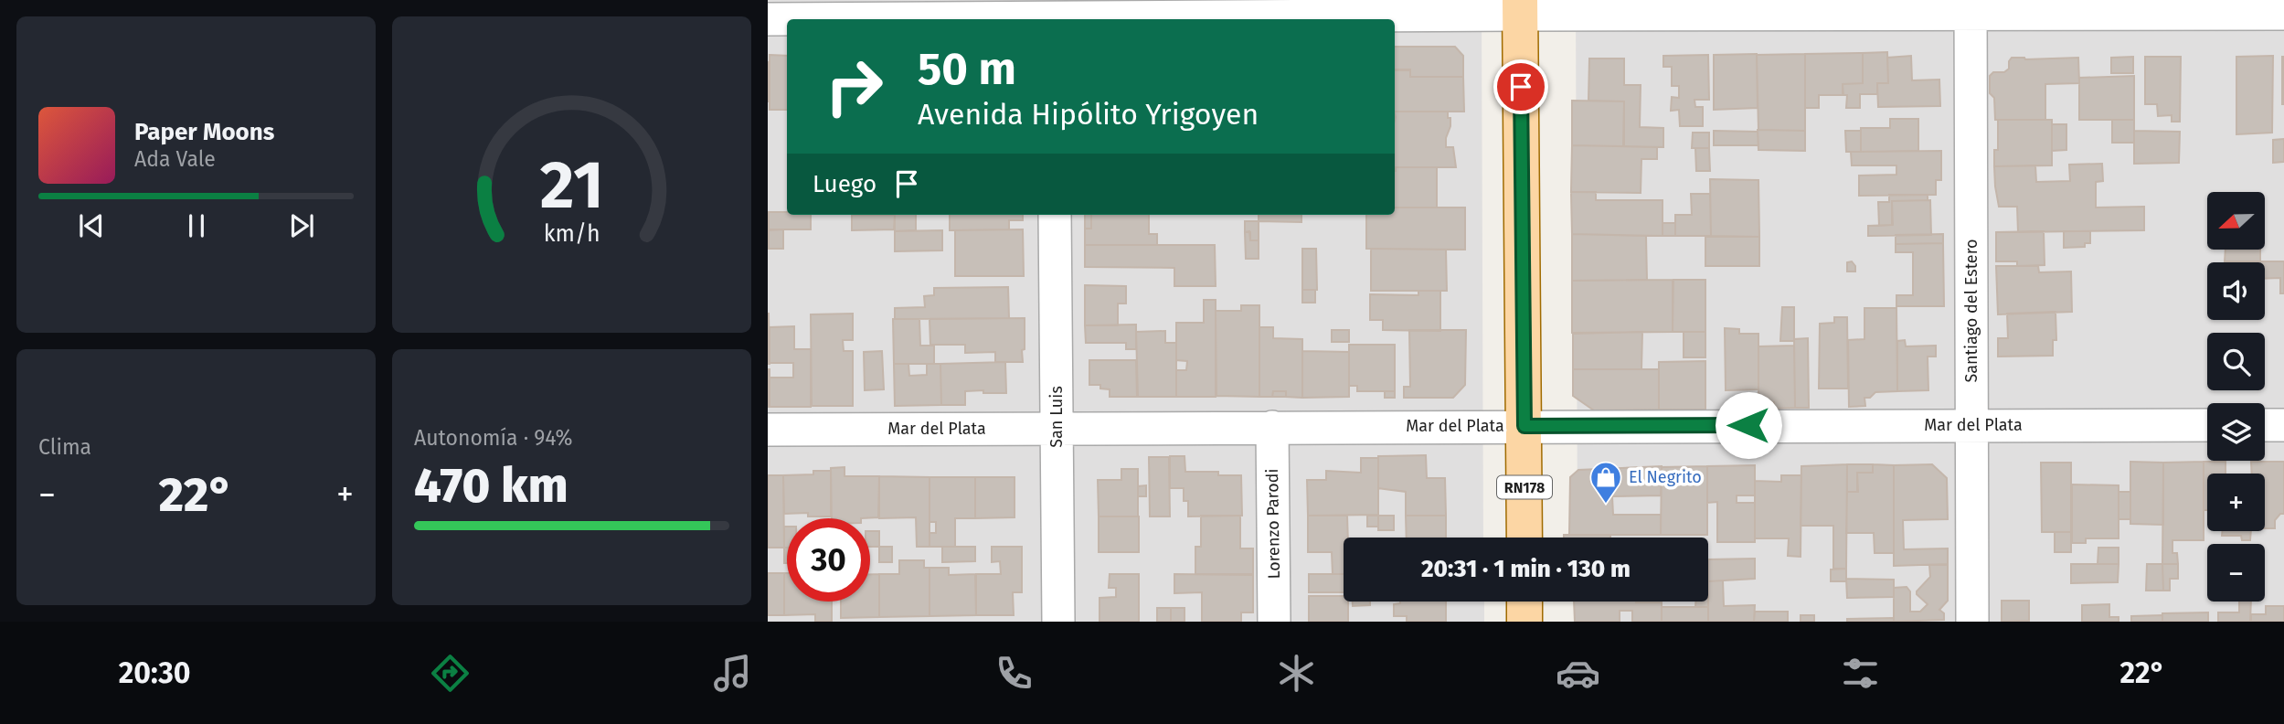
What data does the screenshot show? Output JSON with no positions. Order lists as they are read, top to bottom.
{
  "streets": {
    "main road": ["RN178"],
    "street": [
      "Santiago del Estero",
      "San Luis",
      "Mar del Plata",
      "Lorenzo Parodi"
    ]
  },
  "crossings": [
    ["Santiago del Estero", "Mar del Plata"],
    ["San Luis", "Mar del Plata"],
    ["Mar del Plata", "RN178"],
    ["Mar del Plata", "Lorenzo Parodi"]
  ],
  "places": {
    "shop": ["El Negrito"]
  },
  "north": "left",
  "page": {
    "turn": ["50 m", "Avenida Hipólito Yrigoyen"],
    "song": ["Paper Moons", "Ada Vale"],
    "then": "Luego",
    "map_buttons": ["+", "−"],
    "tile": [
      "Clima",
      ["Autonomía · 94%", "470 km"]
    ],
    "heat": ["−", "22°", "+"],
    "limit": "30",
    "trip": "20:31 · 1 min · 130 m",
    "tabs": ["20:30", "22°"],
    "gauge": ["21", "km/h"]
  }
}
